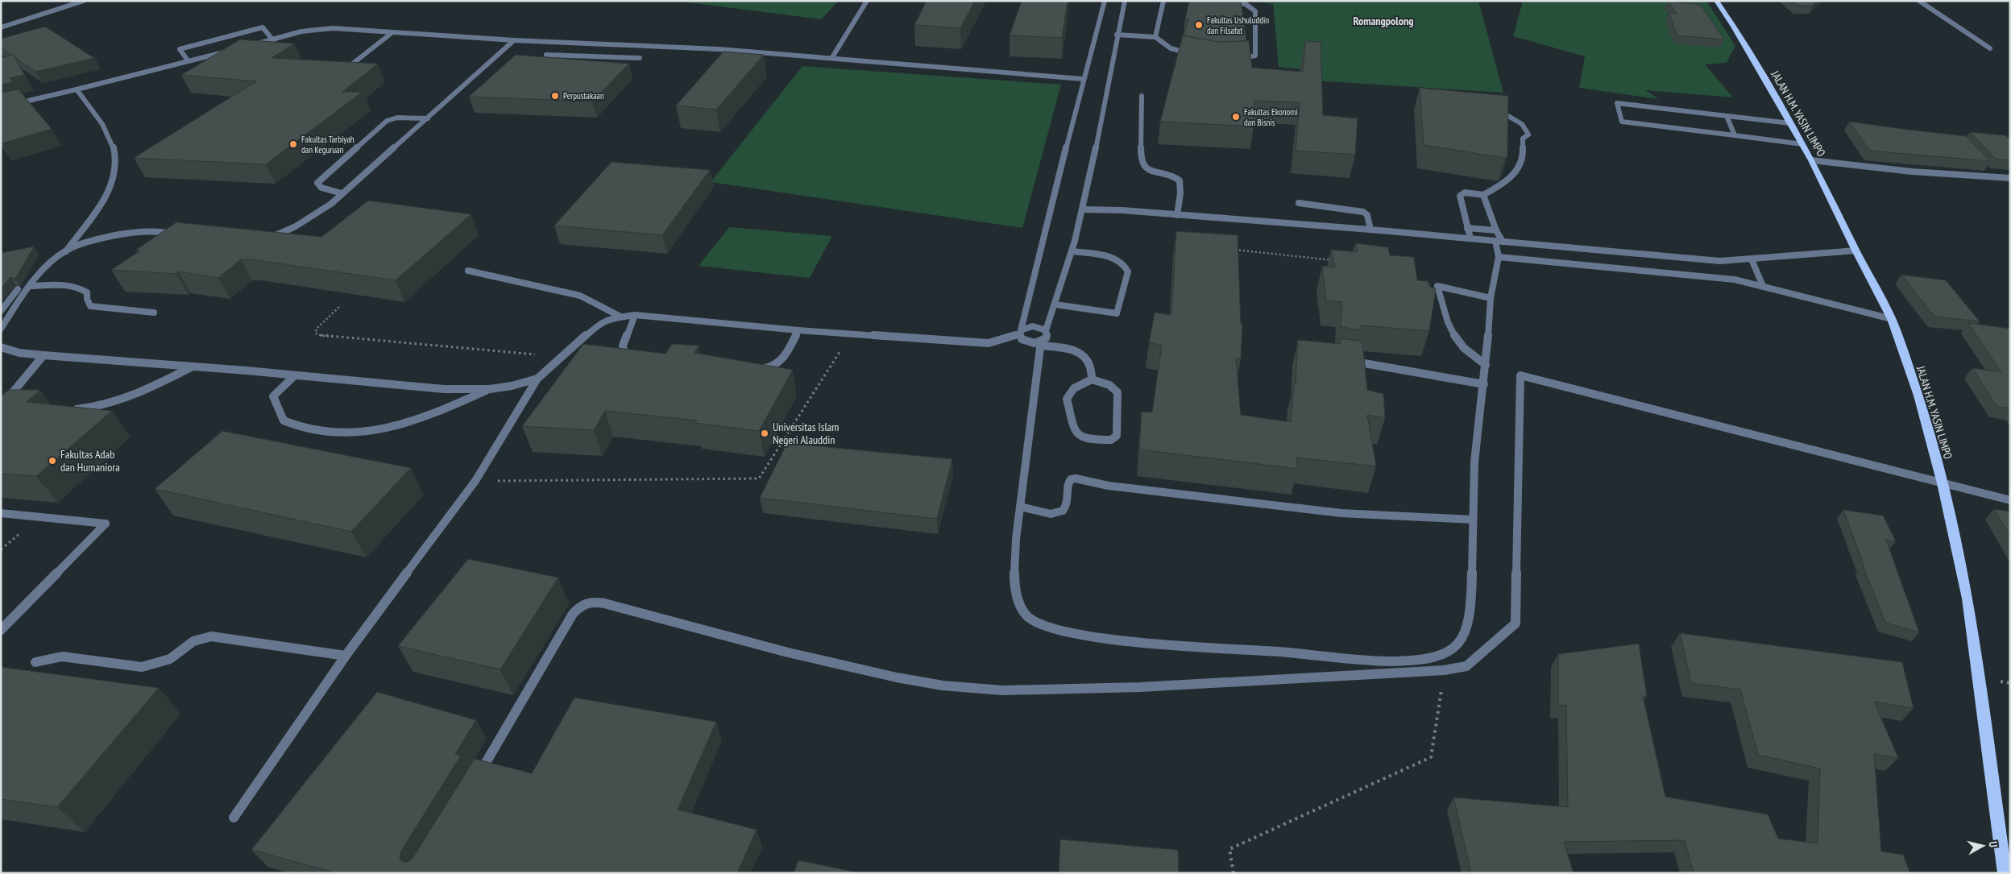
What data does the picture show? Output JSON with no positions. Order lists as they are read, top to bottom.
{
  "streets": {
    "main road": ["JALAN H.M. YASIN LIMPO"]
  },
  "districts": ["Romangpolong"],
  "places": [
    "Fakultas Ushuluddin dan Filsafat",
    "Perpustakaan",
    "Fakultas Ekonomi dan Bisnis",
    "Fakultas Tarbiyah dan Keguruan",
    "Universitas Islam Negeri Alauddin",
    "Fakultas Adab dan Humaniora"
  ],
  "north": "right"
}
